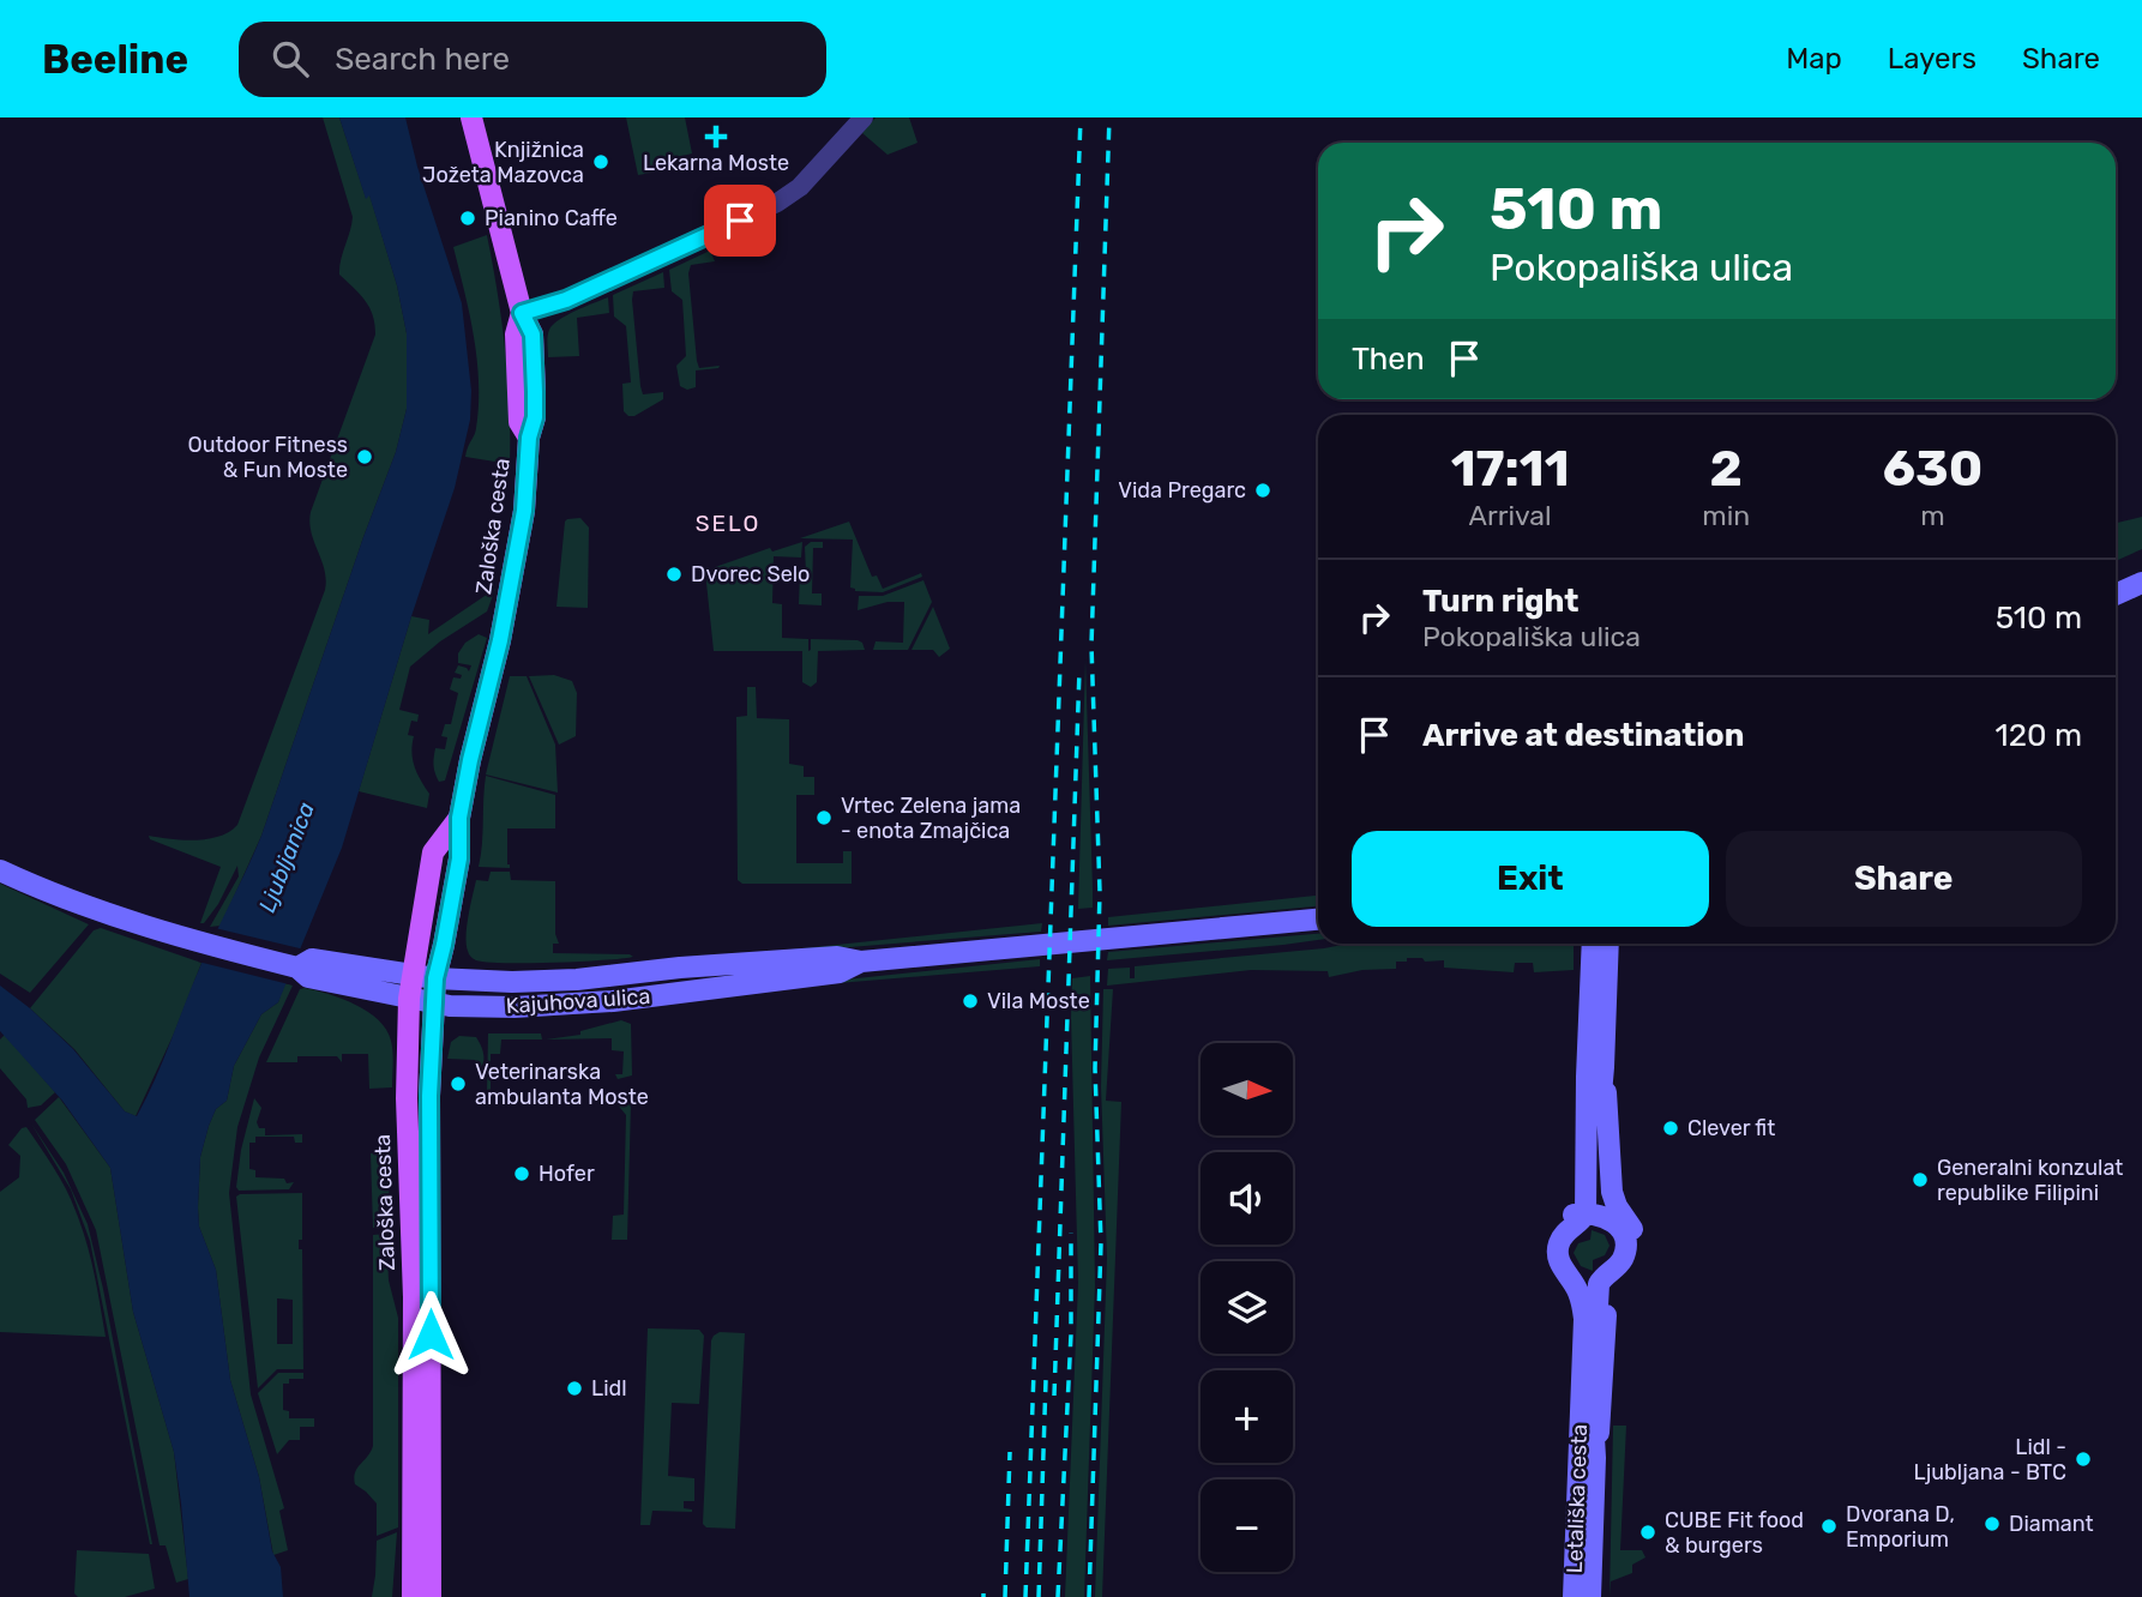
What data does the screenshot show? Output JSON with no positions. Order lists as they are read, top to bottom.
{
  "streets": {
    "main road": ["Zaloška cesta", "Kajuhova ulica", "Letališka cesta"]
  },
  "crossings": [
    ["Zaloška cesta", "Kajuhova ulica"]
  ],
  "districts": ["SELO"],
  "water": ["Ljubljanica"],
  "places": {
    "health": ["Lekarna Moste"],
    "other": [
      "Knjižnica Jožeta Mazovca",
      "Pianino Caffe",
      "Outdoor Fitness & Fun Moste",
      "Vida Pregarc",
      "Dvorec Selo",
      "Vrtec Zelena jama - enota Zmajčica",
      "Vila Moste",
      "Veterinarska ambulanta Moste",
      "Clever fit",
      "Hofer",
      "Generalni konzulat republike Filipini",
      "Lidl",
      "Lidl - Ljubljana - BTC",
      "Diamant",
      "Dvorana D, Emporium",
      "CUBE Fit food & burgers"
    ]
  },
  "north": "right",
  "page": {
    "header": "Beeline",
    "search": "Search here",
    "nav": ["Map", "Layers", "Share"],
    "turn": ["510 m", "Pokopališka ulica"],
    "then": "Then",
    "eta": [
      "17:11",
      "Arrival",
      "2",
      "min",
      "630",
      "m"
    ],
    "list": [
      {
        "name": "Turn right",
        "note": "Pokopališka ulica",
        "value": "510 m"
      },
      {
        "name": "Arrive at destination",
        "value": "120 m"
      }
    ],
    "buttons": ["Exit", "Share"],
    "map_buttons": ["+", "−"]
  }
}
